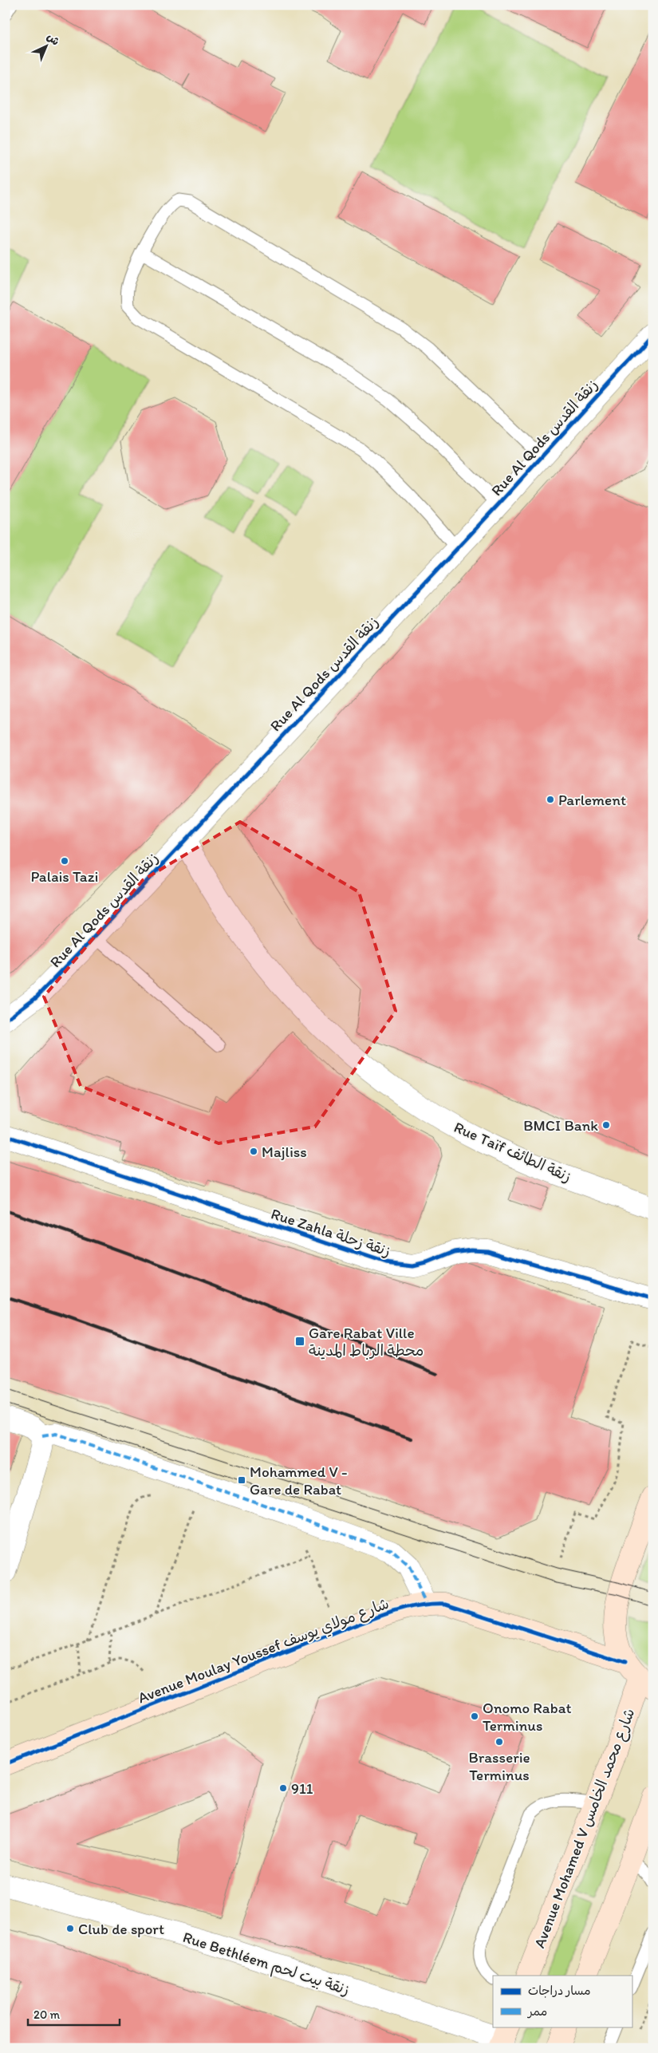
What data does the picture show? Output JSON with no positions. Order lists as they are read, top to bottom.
{
  "streets": {
    "main road": ["Avenue Moulay Youssef شارع مولاي يوسف", "Avenue Mohamed V شارع محمد الخامس"],
    "street": [
      "Rue Al Qods زنقة القدس",
      "Rue Taïf زنقة الطائف",
      "Rue Zahla زنقة زحلة",
      "Rue Bethléem زنقة بيت لحم"
    ]
  },
  "crossings": [
    ["Rue Al Qods زنقة القدس", "Rue Taïf زنقة الطائف"]
  ],
  "places": {
    "other": [
      "Parlement",
      "Palais Tazi",
      "BMCI Bank",
      "Majliss",
      "Onomo Rabat Terminus",
      "Brasserie Terminus",
      "911",
      "Club de sport"
    ],
    "transit": ["Gare Rabat Ville محطة الرباط المدينة", "Mohammed V - Gare de Rabat"]
  },
  "legend": ["مسار دراجات", "ممر"],
  "scale_bar": "20 m",
  "north": "top right"
}
